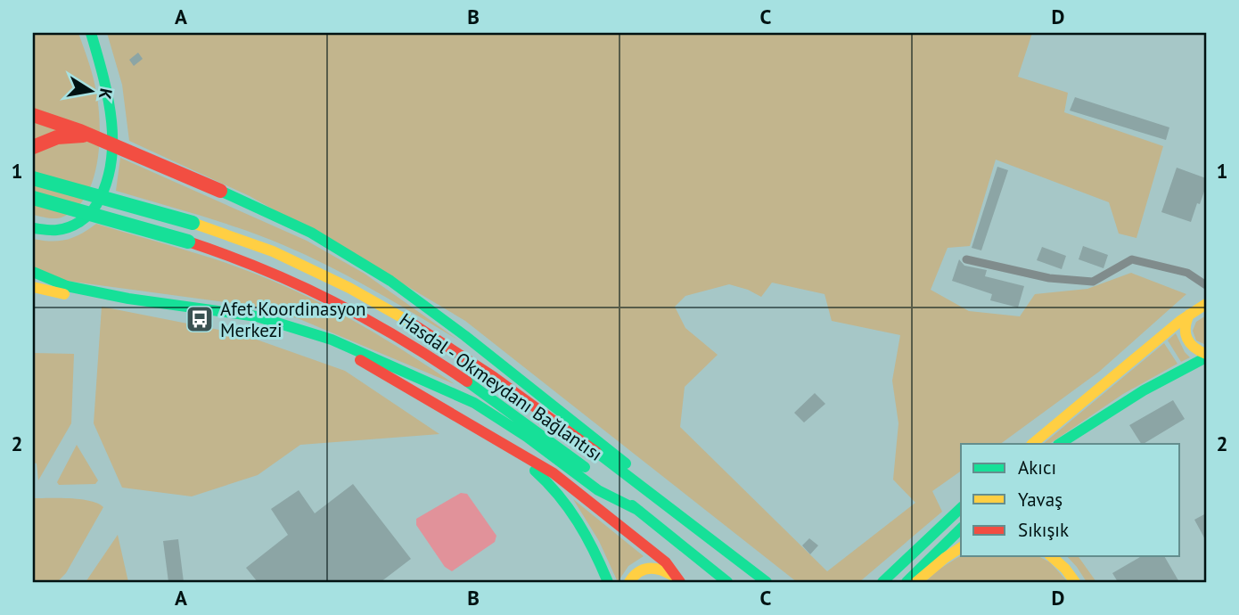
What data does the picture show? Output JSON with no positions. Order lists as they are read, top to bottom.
{
  "streets": {
    "main road": ["Hasdal - Okmeydanı Bağlantısı"]
  },
  "places": {
    "bus stop": ["Afet Koordinasyon Merkezi"]
  },
  "legend": ["Akıcı", "Yavaş", "Sıkışık"],
  "north": "right",
  "grid": {
    "columns": [
      "A",
      "B",
      "C",
      "D"
    ],
    "rows": ["1", "2"]
  }
}
